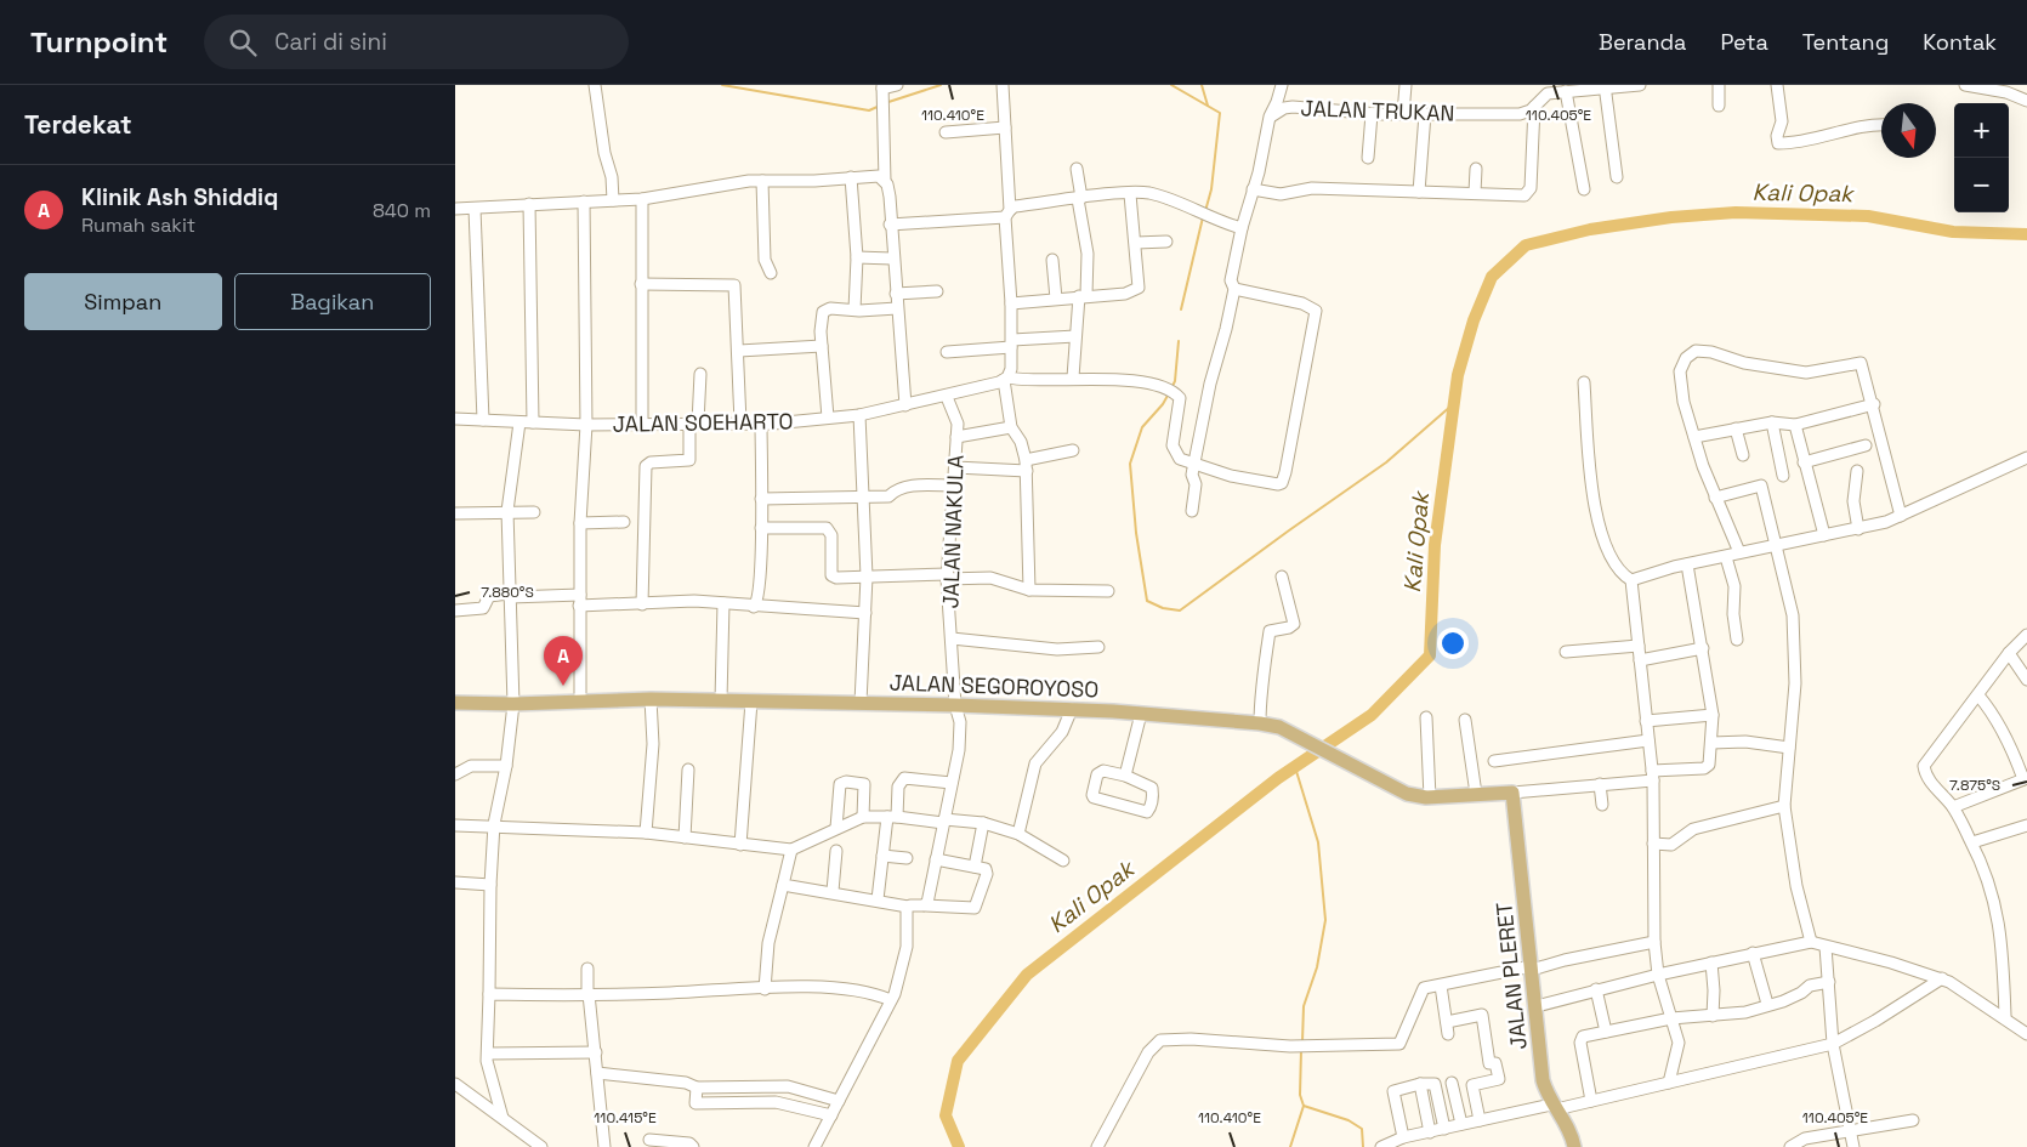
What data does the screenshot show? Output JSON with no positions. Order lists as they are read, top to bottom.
{
  "streets": {
    "main road": ["JALAN SEGOROYOSO", "JALAN PLERET"],
    "street": ["JALAN TRUKAN", "JALAN SOEHARTO", "JALAN NAKULA"]
  },
  "crossings": [
    ["JALAN TRUKAN", "JALAN SOEHARTO"],
    ["JALAN SOEHARTO", "JALAN NAKULA"],
    ["JALAN NAKULA", "JALAN SEGOROYOSO"],
    ["JALAN SEGOROYOSO", "JALAN PLERET"]
  ],
  "water": ["Kali Opak"],
  "north": "bottom",
  "page": {
    "header": "Turnpoint",
    "search": "Cari di sini",
    "nav": [
      "Beranda",
      "Peta",
      "Tentang",
      "Kontak"
    ],
    "heading": "Terdekat",
    "map_buttons": ["+", "−"],
    "list": [
      {
        "mark": "A",
        "name": "Klinik Ash Shiddiq",
        "note": "Rumah sakit",
        "value": "840 m"
      }
    ],
    "buttons": ["Simpan", "Bagikan"],
    "pins": "A"
  },
  "coordinates": [
    "110.410°E",
    "110.405°E",
    "7.880°S",
    "7.875°S",
    "110.415°E"
  ]
}
